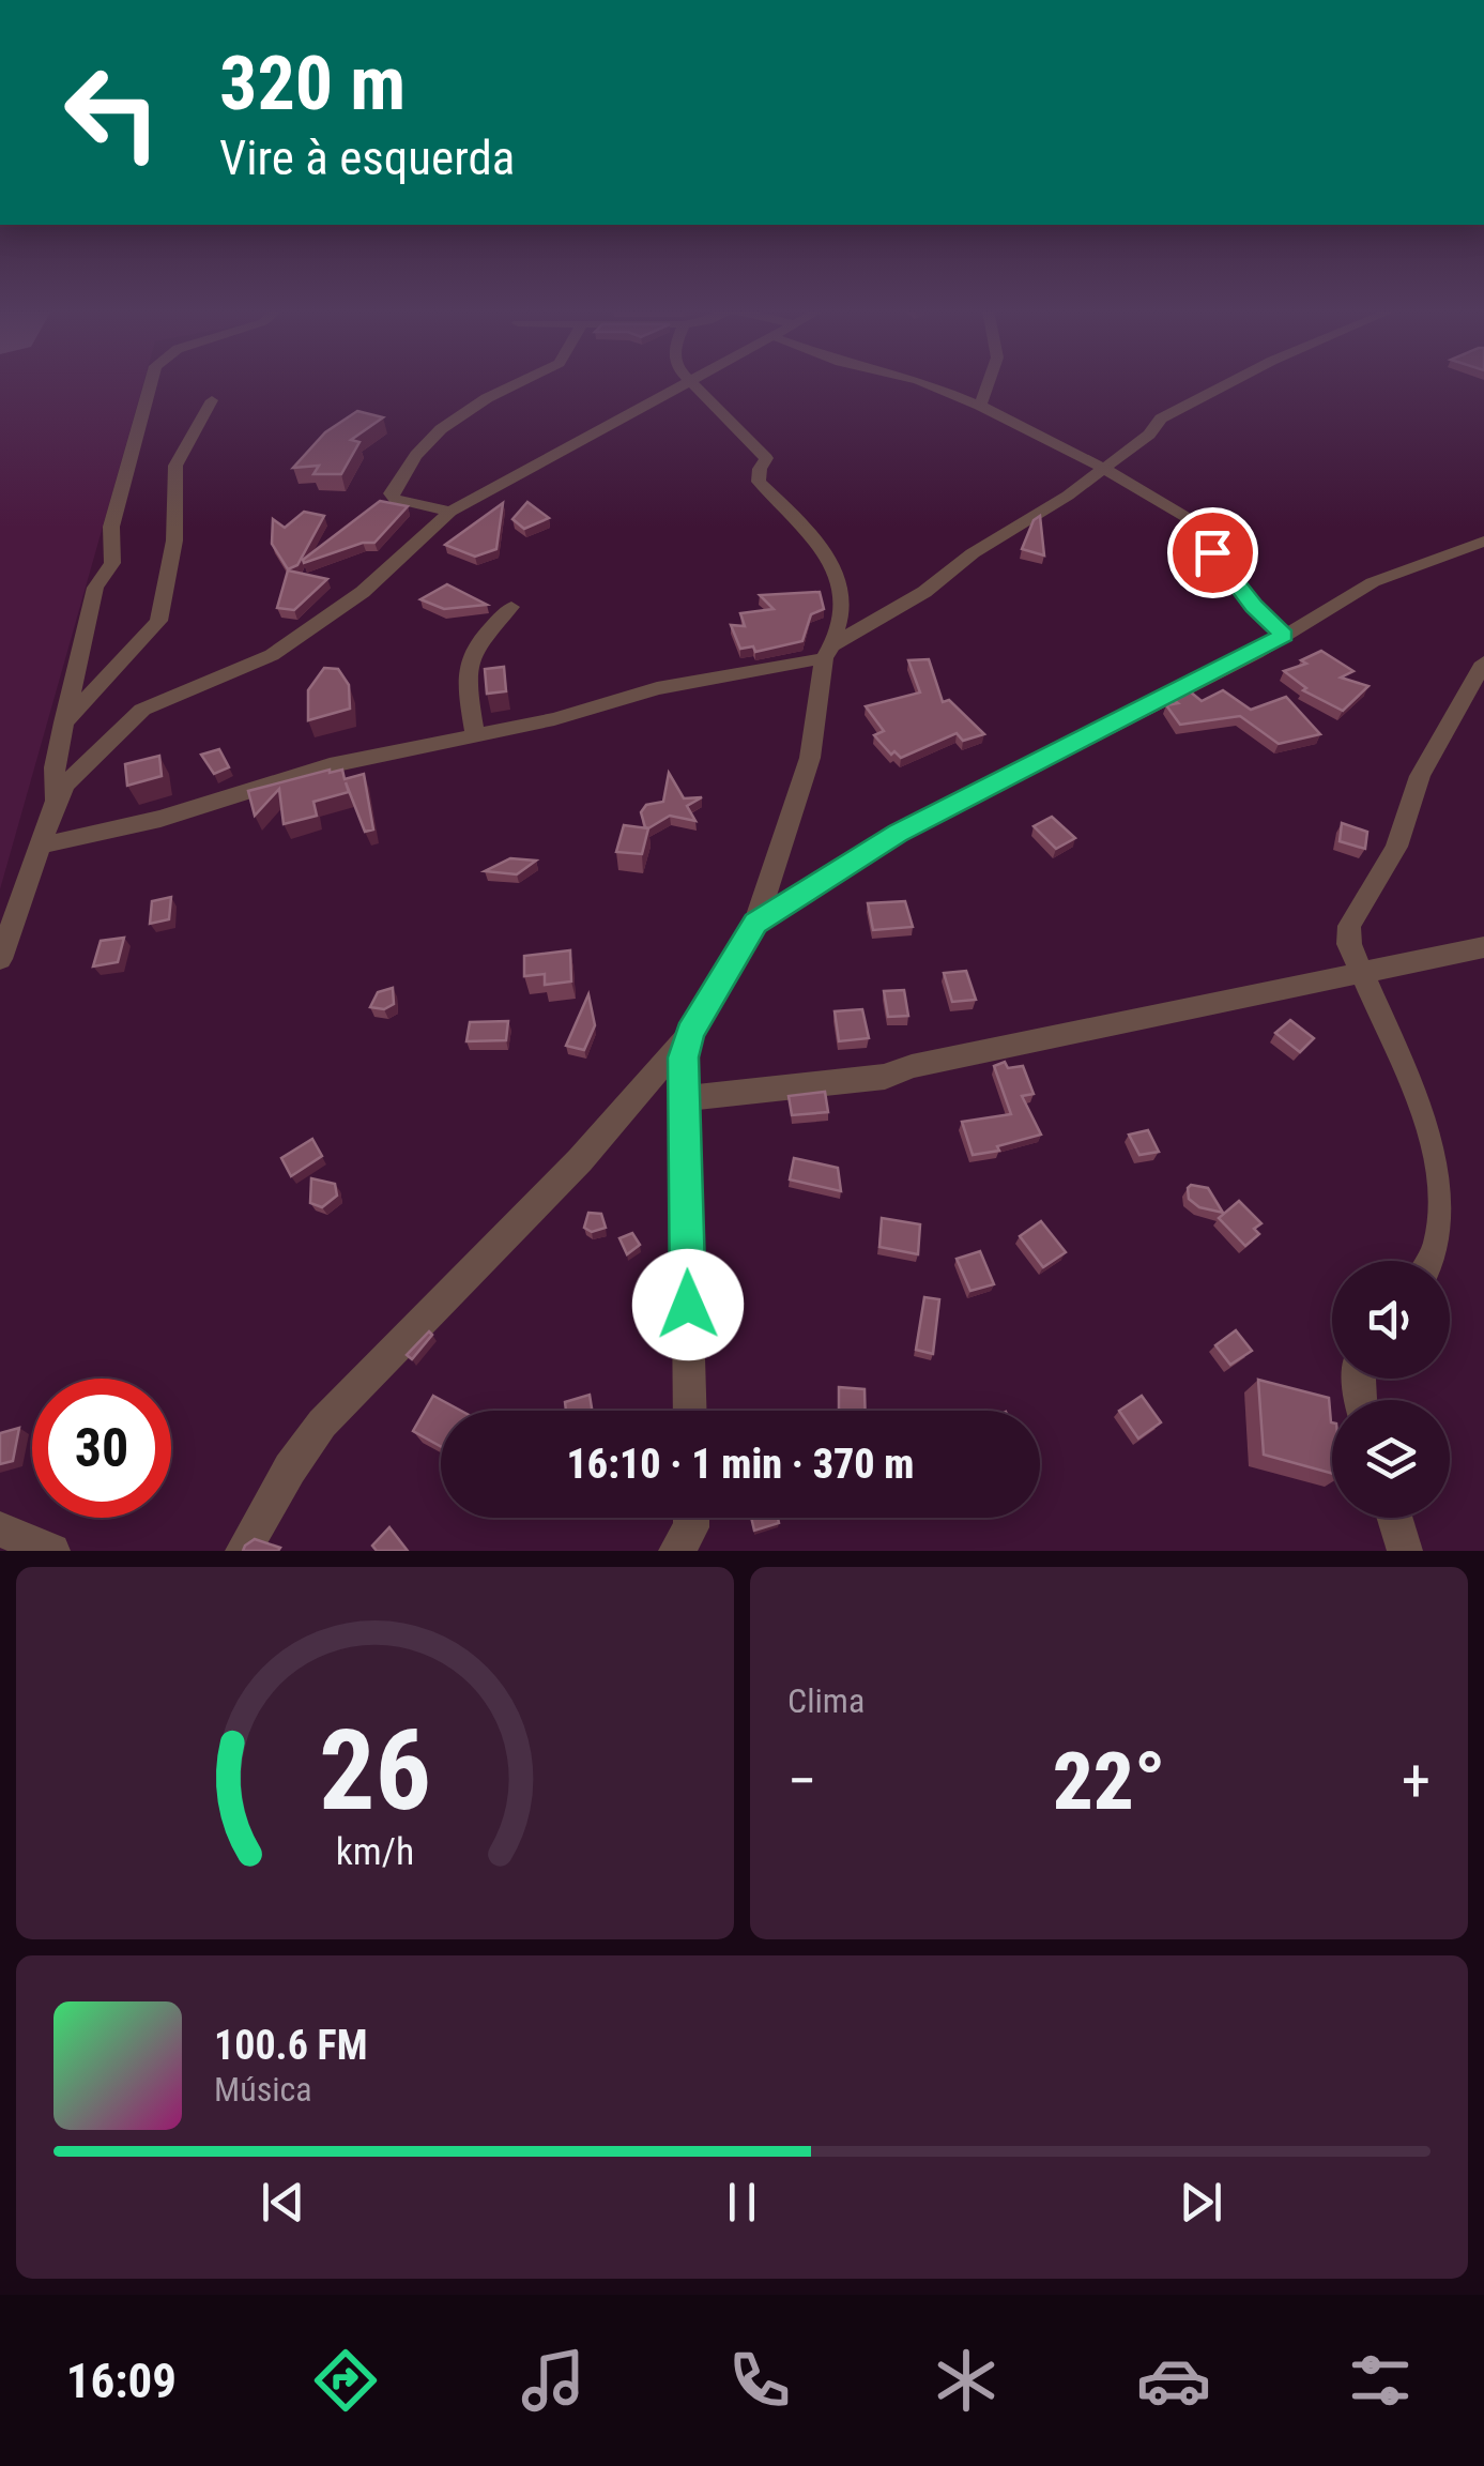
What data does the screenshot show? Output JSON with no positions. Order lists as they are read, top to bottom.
{
  "page": {
    "turn": ["320 m", "Vire à esquerda"],
    "limit": "30",
    "trip": "16:10 · 1 min · 370 m",
    "tile": "Clima",
    "heat": ["−", "22°", "+"],
    "song": ["100.6 FM", "Música"],
    "tabs": "16:09",
    "gauge": ["26", "km/h"]
  }
}
